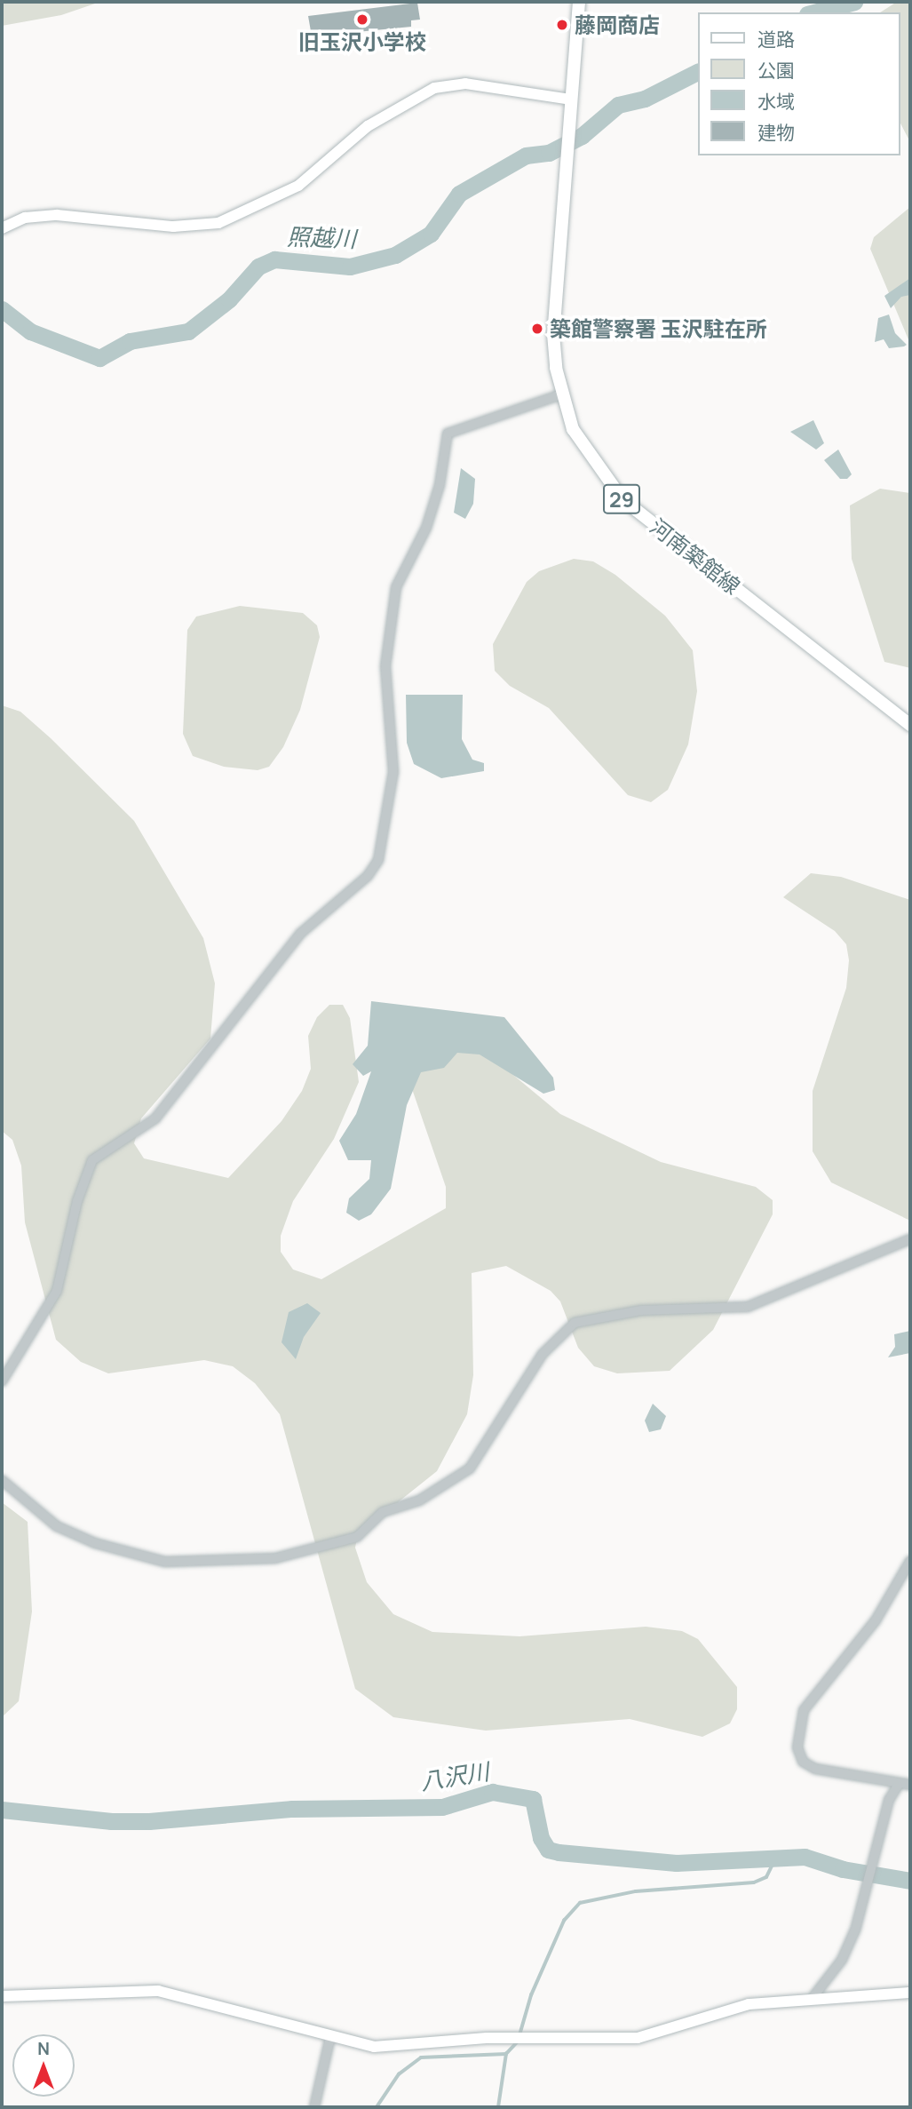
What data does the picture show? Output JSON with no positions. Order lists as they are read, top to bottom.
{
  "streets": {
    "main road": ["29", "河南築館線"]
  },
  "water": ["照越川", "八沢川"],
  "places": ["旧玉沢小学校", "藤岡商店", "築館警察署 玉沢駐在所"],
  "legend": [
    "道路",
    "公園",
    "水域",
    "建物"
  ],
  "north": "top"
}
